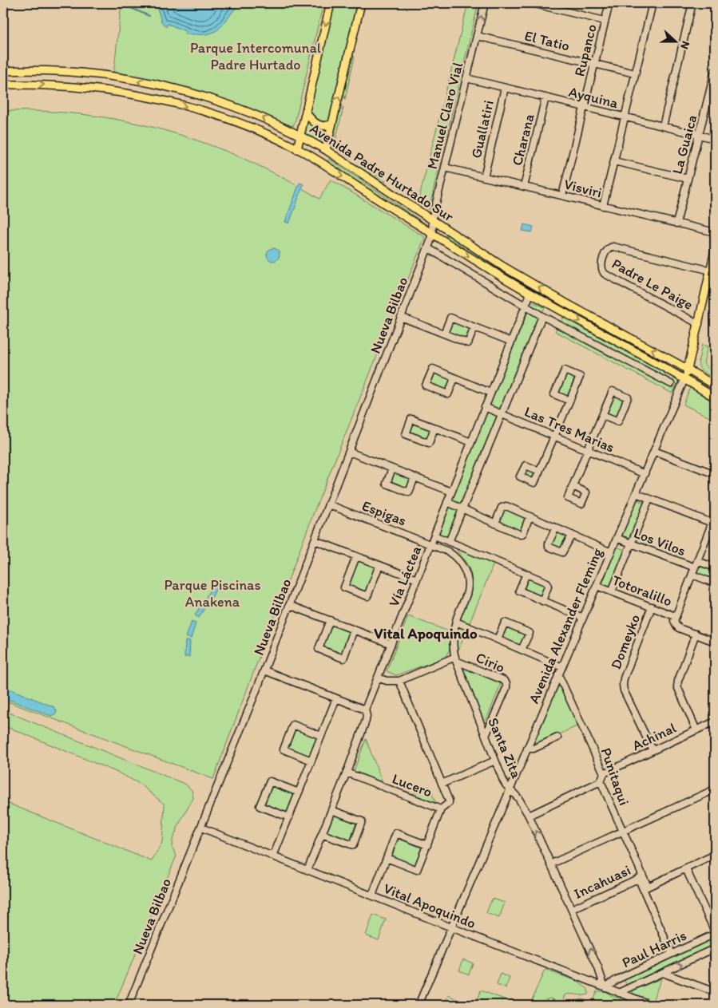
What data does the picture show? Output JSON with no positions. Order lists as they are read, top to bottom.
{
  "streets": {
    "main road": ["Avenida Padre Hurtado Sur", "Avenida Alexander Fleming"],
    "street": [
      "El Tatio",
      "Rupanco",
      "Ayquina",
      "Manuel Claro Vial",
      "Guallatiri",
      "Charana",
      "La Guaica",
      "Visviri",
      "Padre Le Paige",
      "Nueva Bilbao",
      "Las Tres Marias",
      "Espigas",
      "Los Vilos",
      "Vía Láctea",
      "Totoralillo",
      "Domeyko",
      "Cirio",
      "Achinal",
      "Santa Zita",
      "Punitaqui",
      "Lucero",
      "Incahuasi",
      "Vital Apoquindo",
      "Paul Harris"
    ]
  },
  "crossings": [
    ["El Tatio", "Rupanco"],
    ["El Tatio", "Manuel Claro Vial"],
    ["Rupanco", "Ayquina"],
    ["Rupanco", "Visviri"],
    ["Ayquina", "Manuel Claro Vial"],
    ["Ayquina", "Guallatiri"],
    ["Ayquina", "Charana"],
    ["Ayquina", "La Guaica"],
    ["Manuel Claro Vial", "Avenida Padre Hurtado Sur"],
    ["Manuel Claro Vial", "Visviri"],
    ["Manuel Claro Vial", "Nueva Bilbao"],
    ["Guallatiri", "Visviri"],
    ["Charana", "Visviri"],
    ["La Guaica", "Visviri"],
    ["Avenida Padre Hurtado Sur", "Nueva Bilbao"],
    ["Avenida Padre Hurtado Sur", "Vía Láctea"],
    ["Avenida Padre Hurtado Sur", "Avenida Alexander Fleming"],
    ["Padre Le Paige", "Avenida Alexander Fleming"],
    ["Nueva Bilbao", "Espigas"],
    ["Nueva Bilbao", "Vital Apoquindo"],
    ["Las Tres Marias", "Vía Láctea"],
    ["Las Tres Marias", "Avenida Alexander Fleming"],
    ["Espigas", "Vía Láctea"],
    ["Espigas", "Santa Zita"],
    ["Los Vilos", "Avenida Alexander Fleming"],
    ["Vía Láctea", "Santa Zita"],
    ["Vía Láctea", "Lucero"],
    ["Vía Láctea", "Vital Apoquindo"],
    ["Totoralillo", "Avenida Alexander Fleming"],
    ["Totoralillo", "Domeyko"],
    ["Avenida Alexander Fleming", "Santa Zita"],
    ["Avenida Alexander Fleming", "Punitaqui"],
    ["Avenida Alexander Fleming", "Vital Apoquindo"],
    ["Domeyko", "Achinal"],
    ["Cirio", "Santa Zita"],
    ["Cirio", "Lucero"],
    ["Achinal", "Punitaqui"],
    ["Santa Zita", "Lucero"],
    ["Santa Zita", "Incahuasi"],
    ["Santa Zita", "Vital Apoquindo"],
    ["Santa Zita", "Paul Harris"],
    ["Punitaqui", "Incahuasi"],
    ["Punitaqui", "Paul Harris"],
    ["Vital Apoquindo", "Paul Harris"]
  ],
  "districts": ["Vital Apoquindo"],
  "parks": ["Parque Intercomunal Padre Hurtado", "Parque Piscinas Anakena"],
  "north": "right"
}
